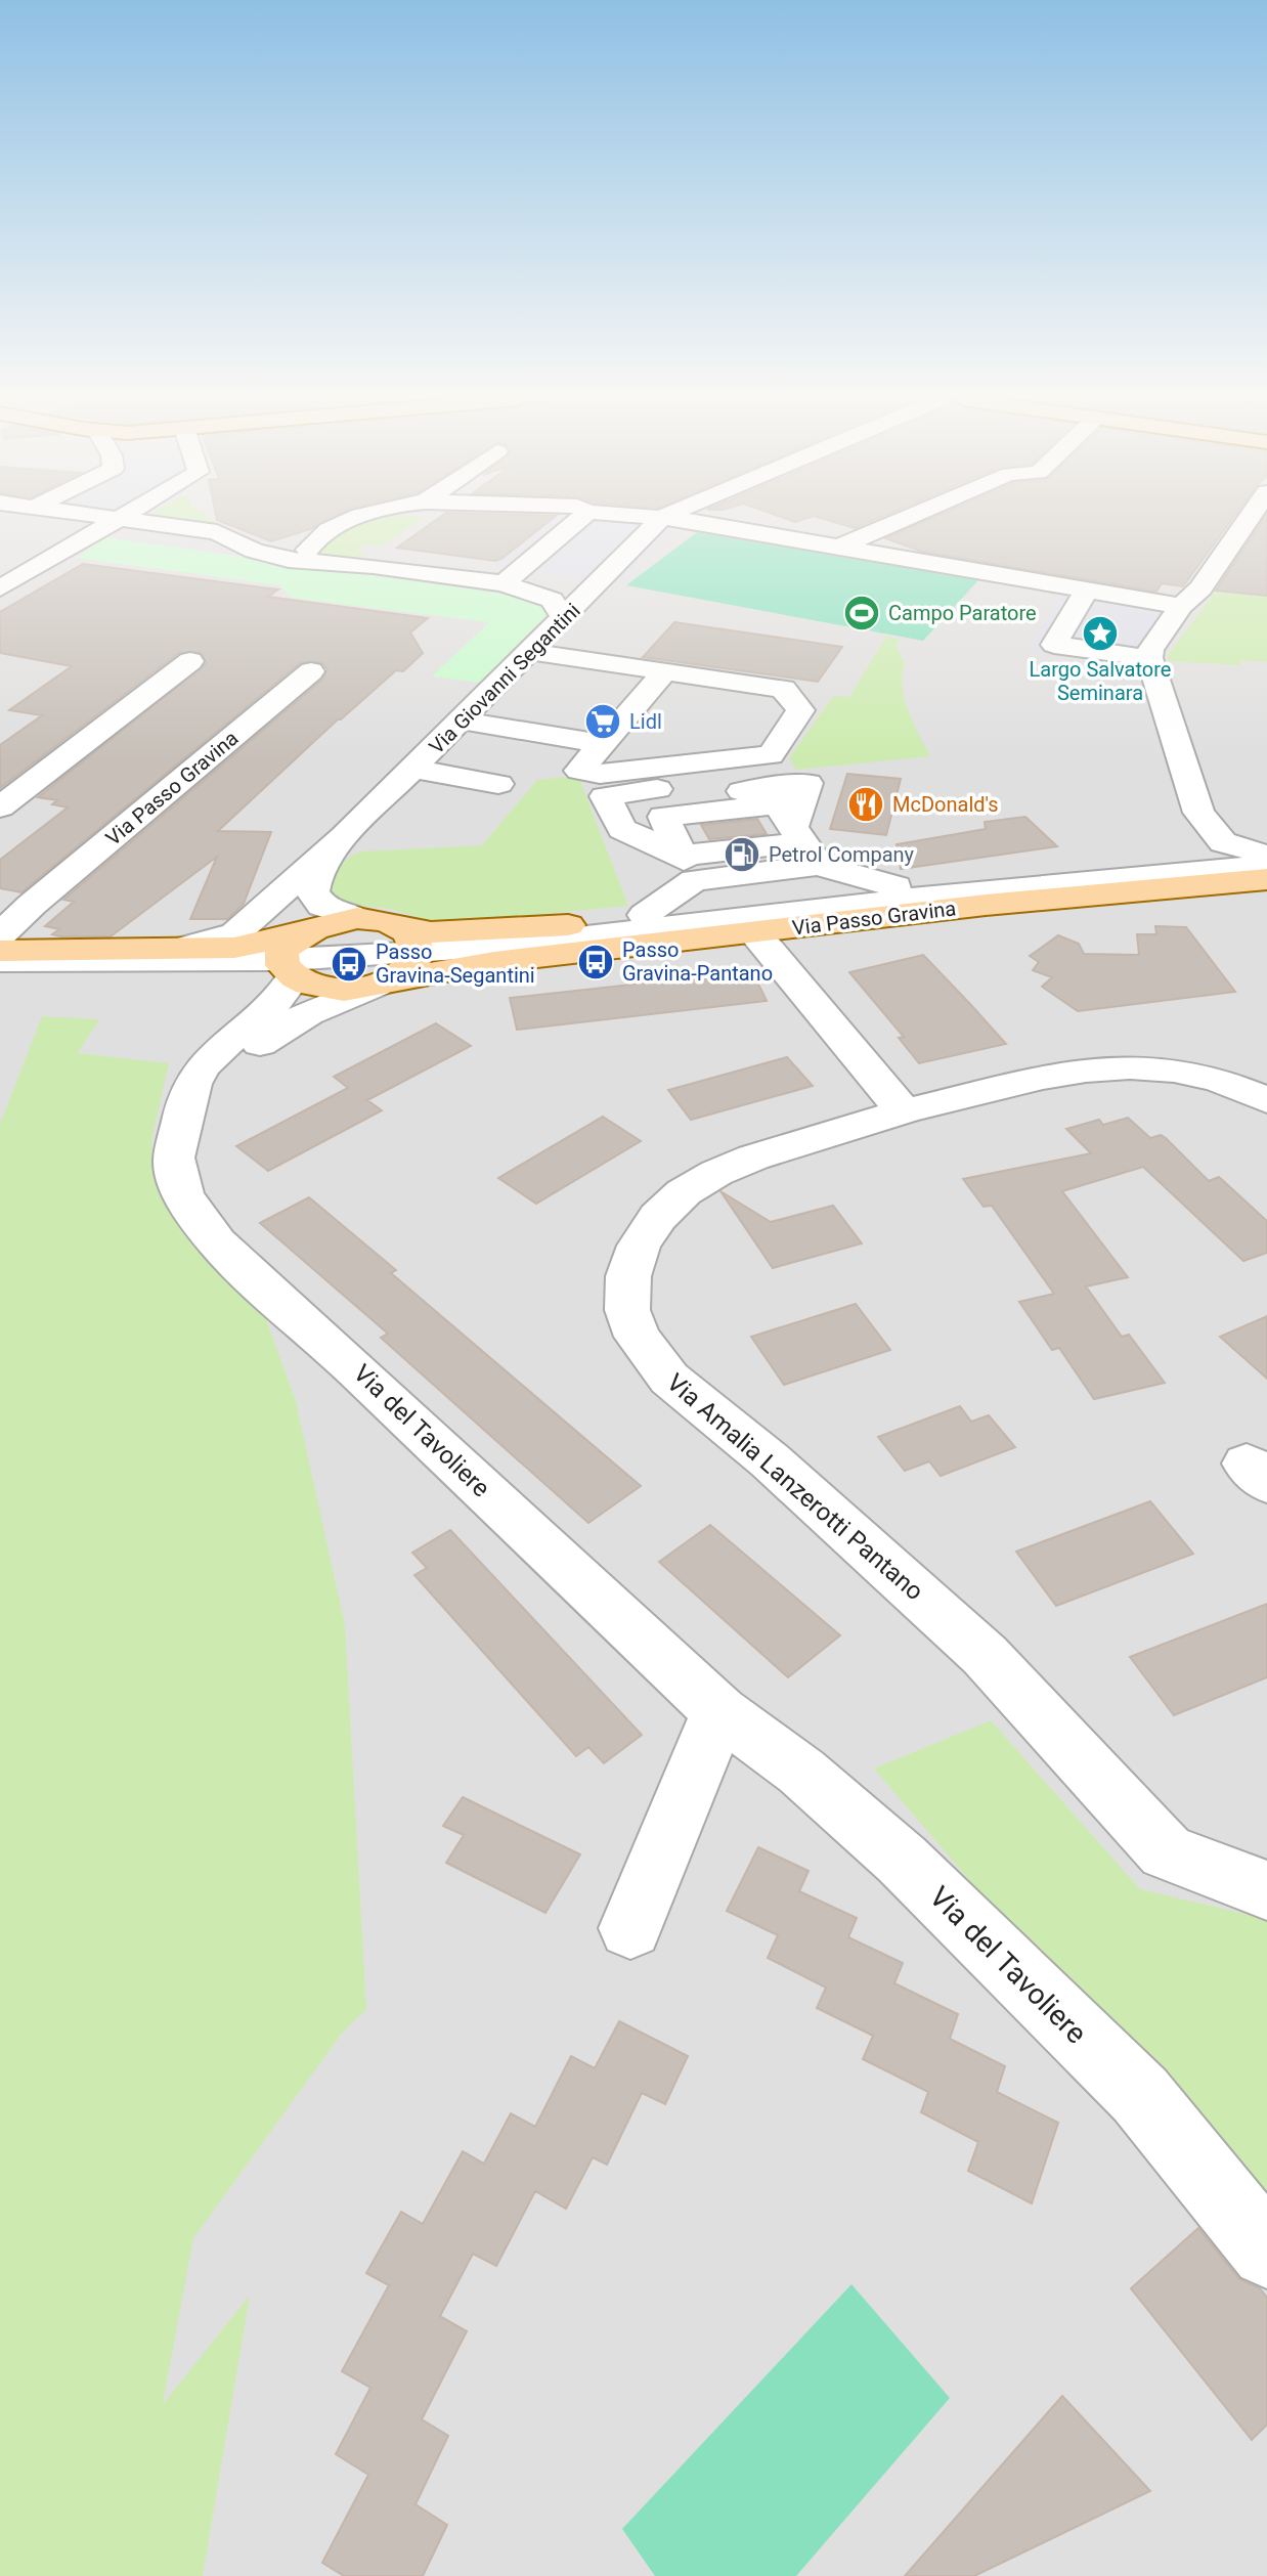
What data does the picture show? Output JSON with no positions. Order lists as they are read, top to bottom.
{
  "streets": {
    "main road": ["Via Passo Gravina"],
    "street": ["Via Giovanni Segantini", "Via del Tavoliere", "Via Amalia Lanzerotti Pantano"]
  },
  "crossings": [
    ["Via Giovanni Segantini", "Via Passo Gravina"]
  ],
  "places": {
    "sports": ["Campo Paratore"],
    "place": ["Largo Salvatore Seminara"],
    "supermarket": ["Lidl"],
    "restaurant": ["McDonald's"],
    "fuel station": ["Petrol Company"],
    "bus stop": ["Passo Gravina-Pantano", "Passo Gravina-Segantini"]
  }
}
